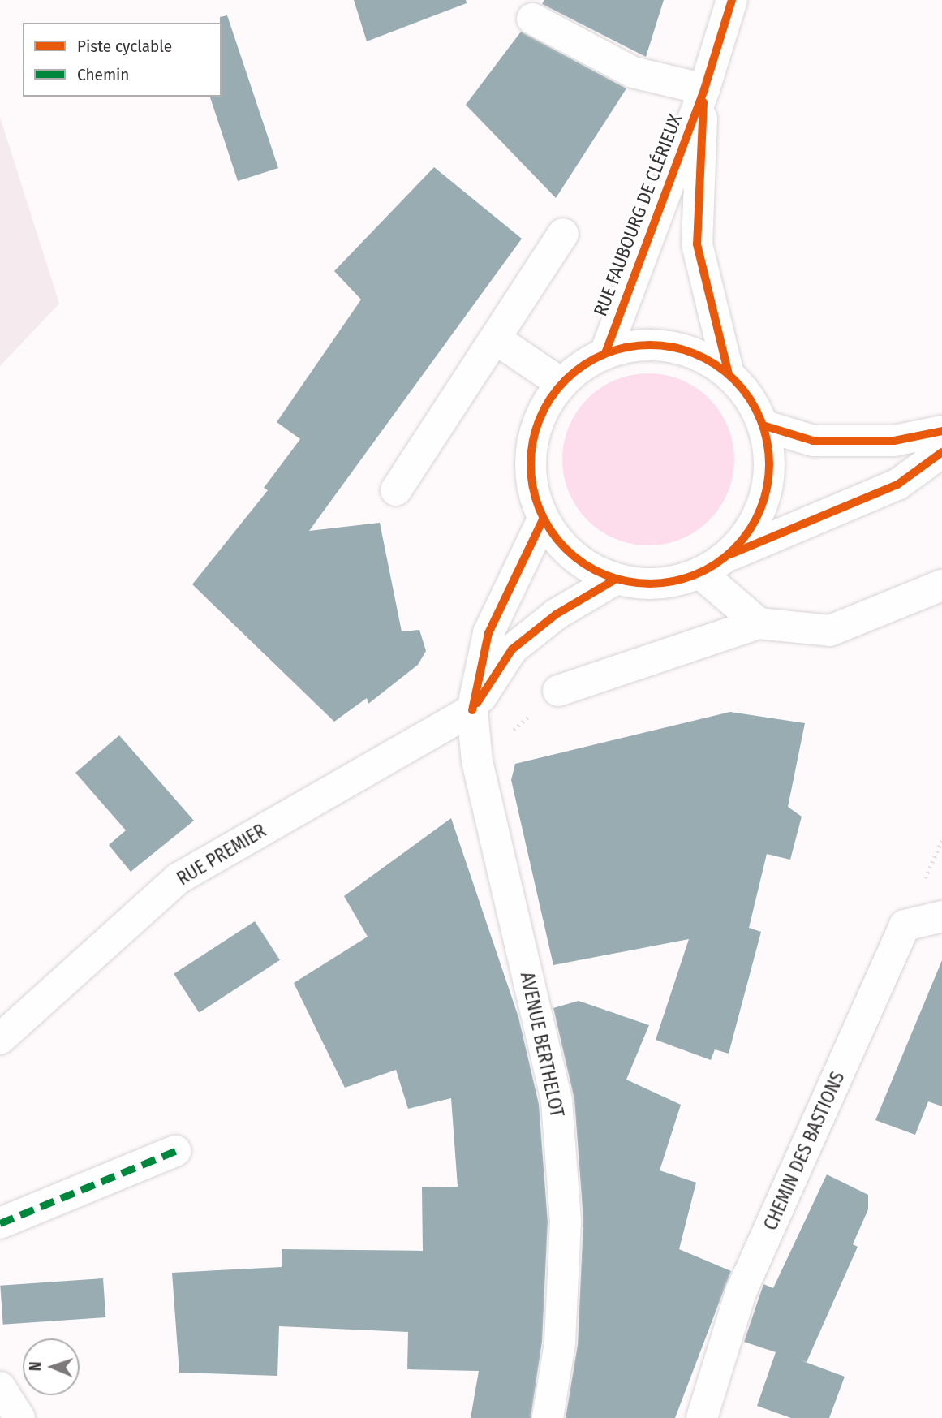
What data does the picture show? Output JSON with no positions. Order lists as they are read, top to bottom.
{
  "streets": {
    "main road": [
      "RUE FAUBOURG DE CLÉRIEUX",
      "RUE PREMIER",
      "AVENUE BERTHELOT",
      "CHEMIN DES BASTIONS"
    ]
  },
  "crossings": [
    ["RUE PREMIER", "AVENUE BERTHELOT"]
  ],
  "legend": ["Piste cyclable", "Chemin"],
  "north": "left"
}
